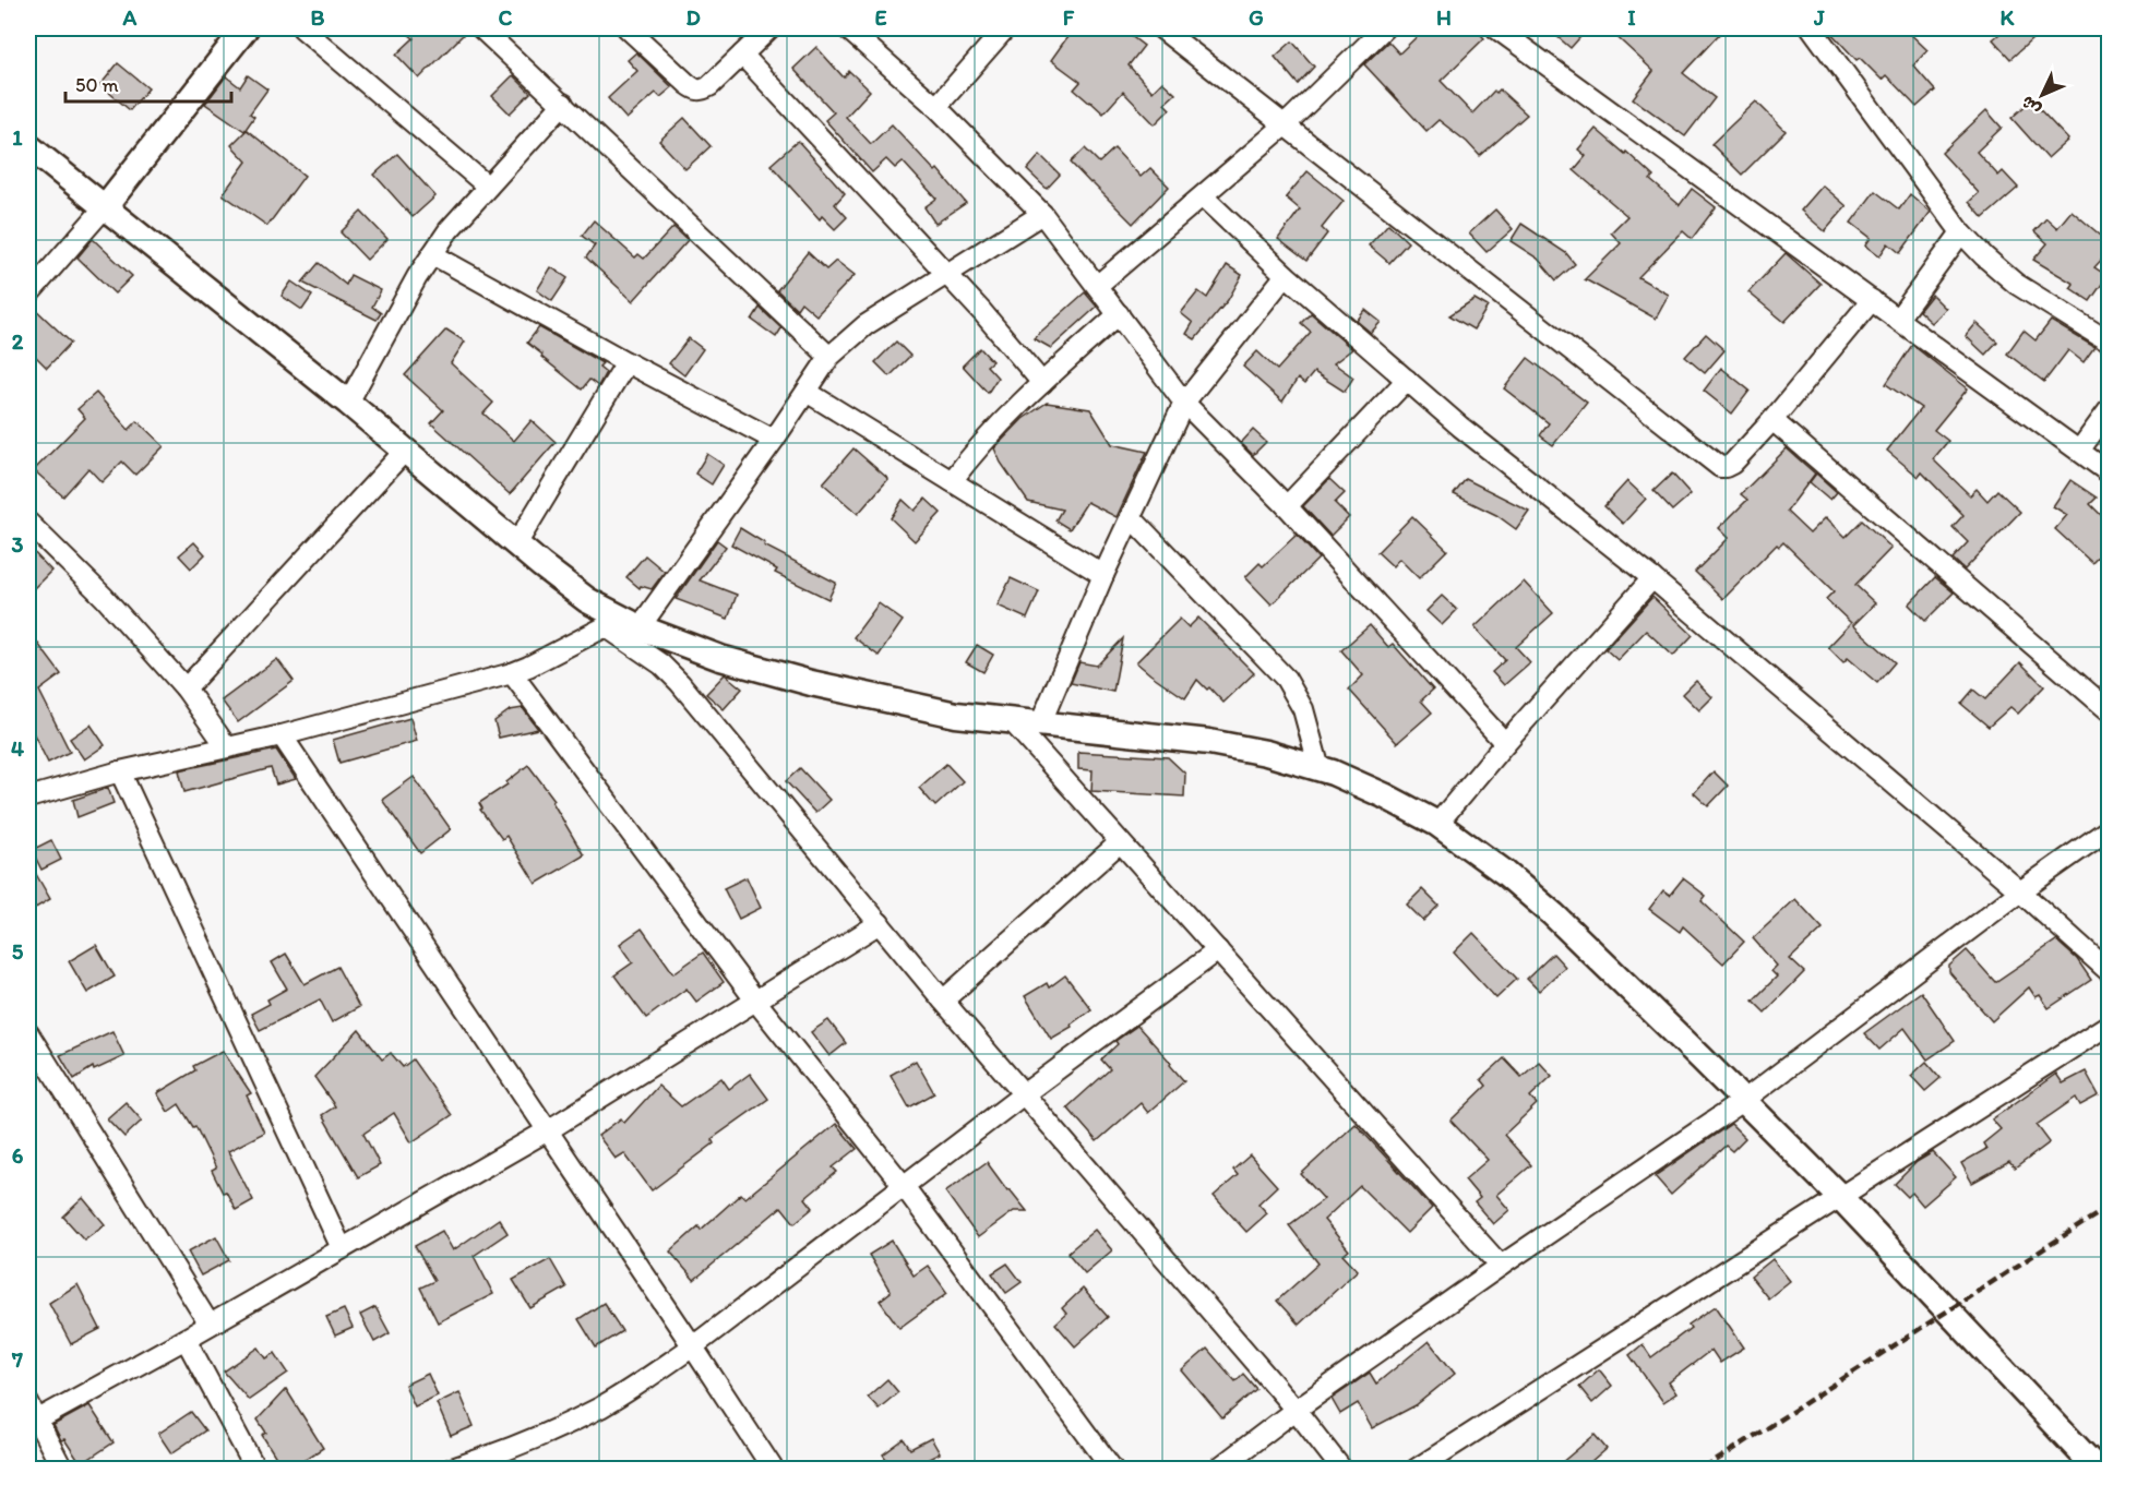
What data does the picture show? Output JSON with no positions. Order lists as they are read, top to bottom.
{
  "scale_bar": "50 m",
  "north": "bottom left",
  "grid": {
    "columns": [
      "A",
      "B",
      "C",
      "D",
      "E",
      "F",
      "G",
      "H",
      "I",
      "J",
      "K"
    ],
    "rows": [
      "1",
      "2",
      "3",
      "4",
      "5",
      "6",
      "7"
    ]
  }
}
